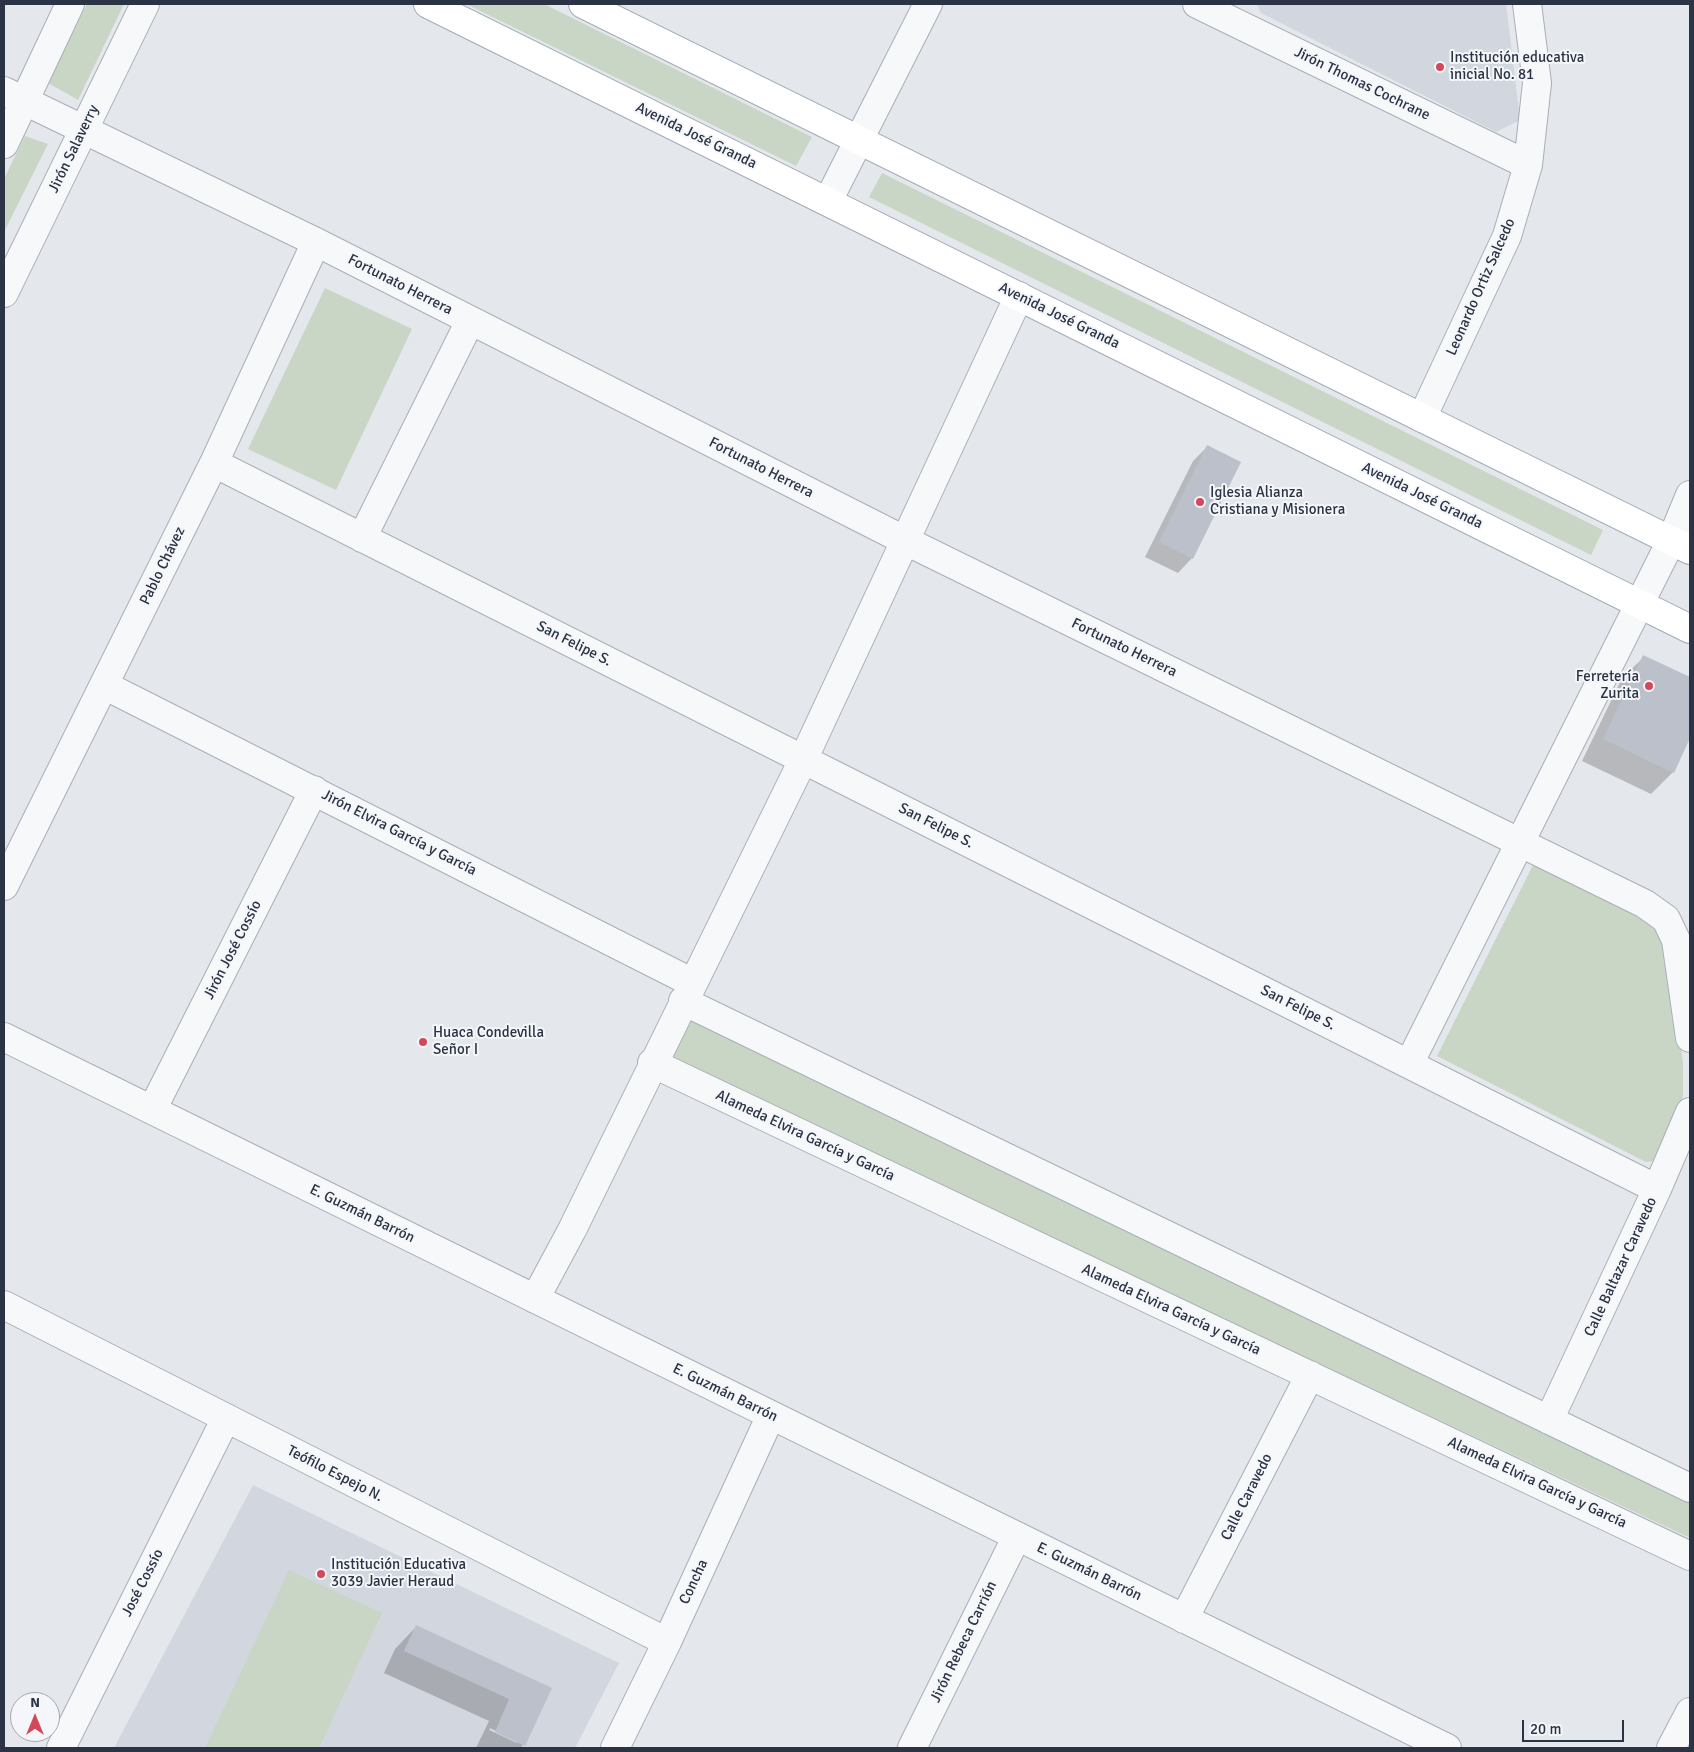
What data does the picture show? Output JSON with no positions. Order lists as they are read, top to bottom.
{
  "streets": {
    "main road": ["Avenida José Granda"],
    "street": [
      "Jirón Thomas Cochrane",
      "Jirón Salaverry",
      "Fortunato Herrera",
      "Leonardo Ortiz Salcedo",
      "Pablo Chávez",
      "San Felipe S.",
      "Jirón Elvira García y García",
      "Jirón José Cossío",
      "Alameda Elvira García y García",
      "E. Guzmán Barrón",
      "Calle Baltazar Caravedo",
      "Teófilo Espejo N.",
      "Calle Caravedo",
      "Concha",
      "José Cossío",
      "Jirón Rebeca Carrión"
    ]
  },
  "crossings": [
    ["Jirón Thomas Cochrane", "Leonardo Ortiz Salcedo"],
    ["Jirón Salaverry", "Fortunato Herrera"],
    ["Fortunato Herrera", "Pablo Chávez"],
    ["Pablo Chávez", "San Felipe S."],
    ["Pablo Chávez", "Jirón Elvira García y García"],
    ["San Felipe S.", "Calle Baltazar Caravedo"],
    ["Jirón Elvira García y García", "Jirón José Cossío"],
    ["Jirón José Cossío", "E. Guzmán Barrón"],
    ["Alameda Elvira García y García", "Calle Caravedo"],
    ["E. Guzmán Barrón", "Calle Caravedo"],
    ["E. Guzmán Barrón", "Concha"],
    ["E. Guzmán Barrón", "Jirón Rebeca Carrión"],
    ["Teófilo Espejo N.", "Concha"],
    ["Teófilo Espejo N.", "José Cossío"]
  ],
  "places": [
    "Institución educativa inicial No. 81",
    "Iglesia Alianza Cristiana y Misionera",
    "Ferretería Zurita",
    "Huaca Condevilla Señor I",
    "Institución Educativa 3039 Javier Heraud"
  ],
  "scale_bar": "20 m",
  "north": "top"
}
